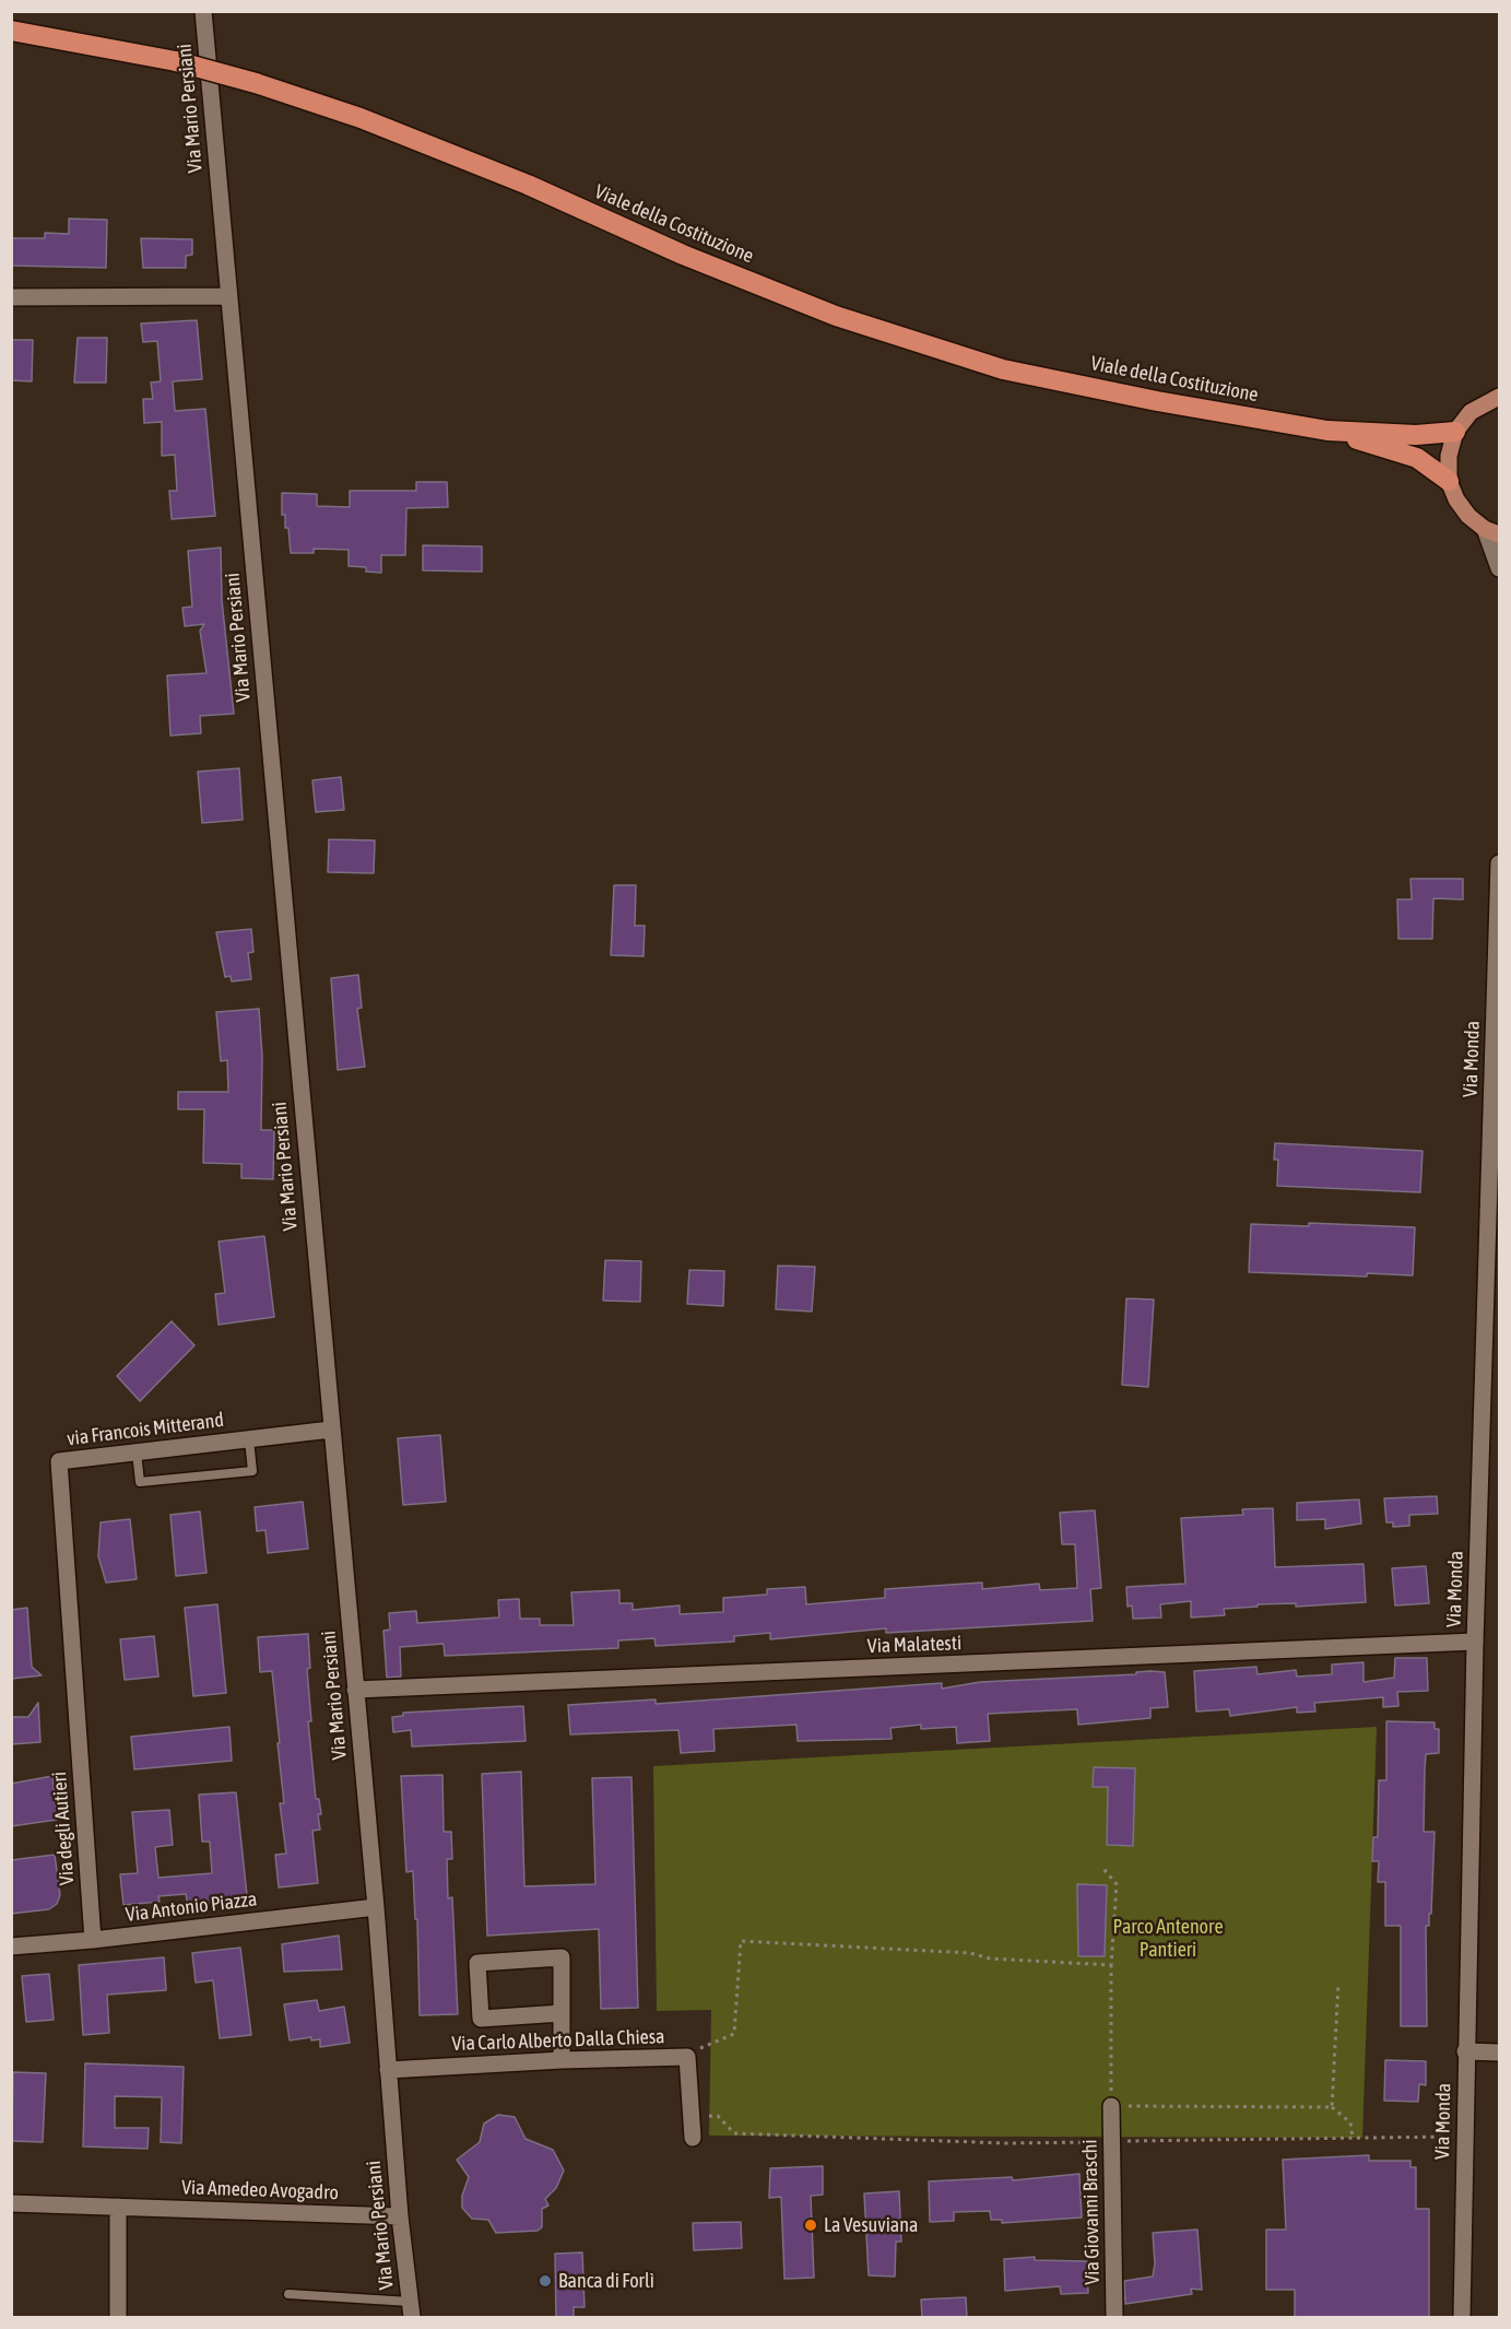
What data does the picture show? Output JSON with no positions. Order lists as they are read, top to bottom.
{
  "streets": {
    "highway": ["Viale della Costituzione"],
    "street": [
      "Via Mario Persiani",
      "Via Monda",
      "via Francois Mitterand",
      "Via Malatesti",
      "Via degli Autieri",
      "Via Antonio Piazza",
      "Via Carlo Alberto Dalla Chiesa",
      "Via Amedeo Avogadro",
      "Via Giovanni Braschi"
    ]
  },
  "crossings": [
    ["Via Mario Persiani", "via Francois Mitterand"],
    ["Via Mario Persiani", "Via Malatesti"],
    ["Via Mario Persiani", "Via Antonio Piazza"],
    ["Via Mario Persiani", "Via Carlo Alberto Dalla Chiesa"],
    ["Via Mario Persiani", "Via Amedeo Avogadro"],
    ["Via Monda", "Via Malatesti"],
    ["via Francois Mitterand", "Via degli Autieri"],
    ["Via degli Autieri", "Via Antonio Piazza"]
  ],
  "parks": ["Parco Antenore Pantieri"],
  "places": ["La Vesuviana", "Banca di Forlì"]
}
